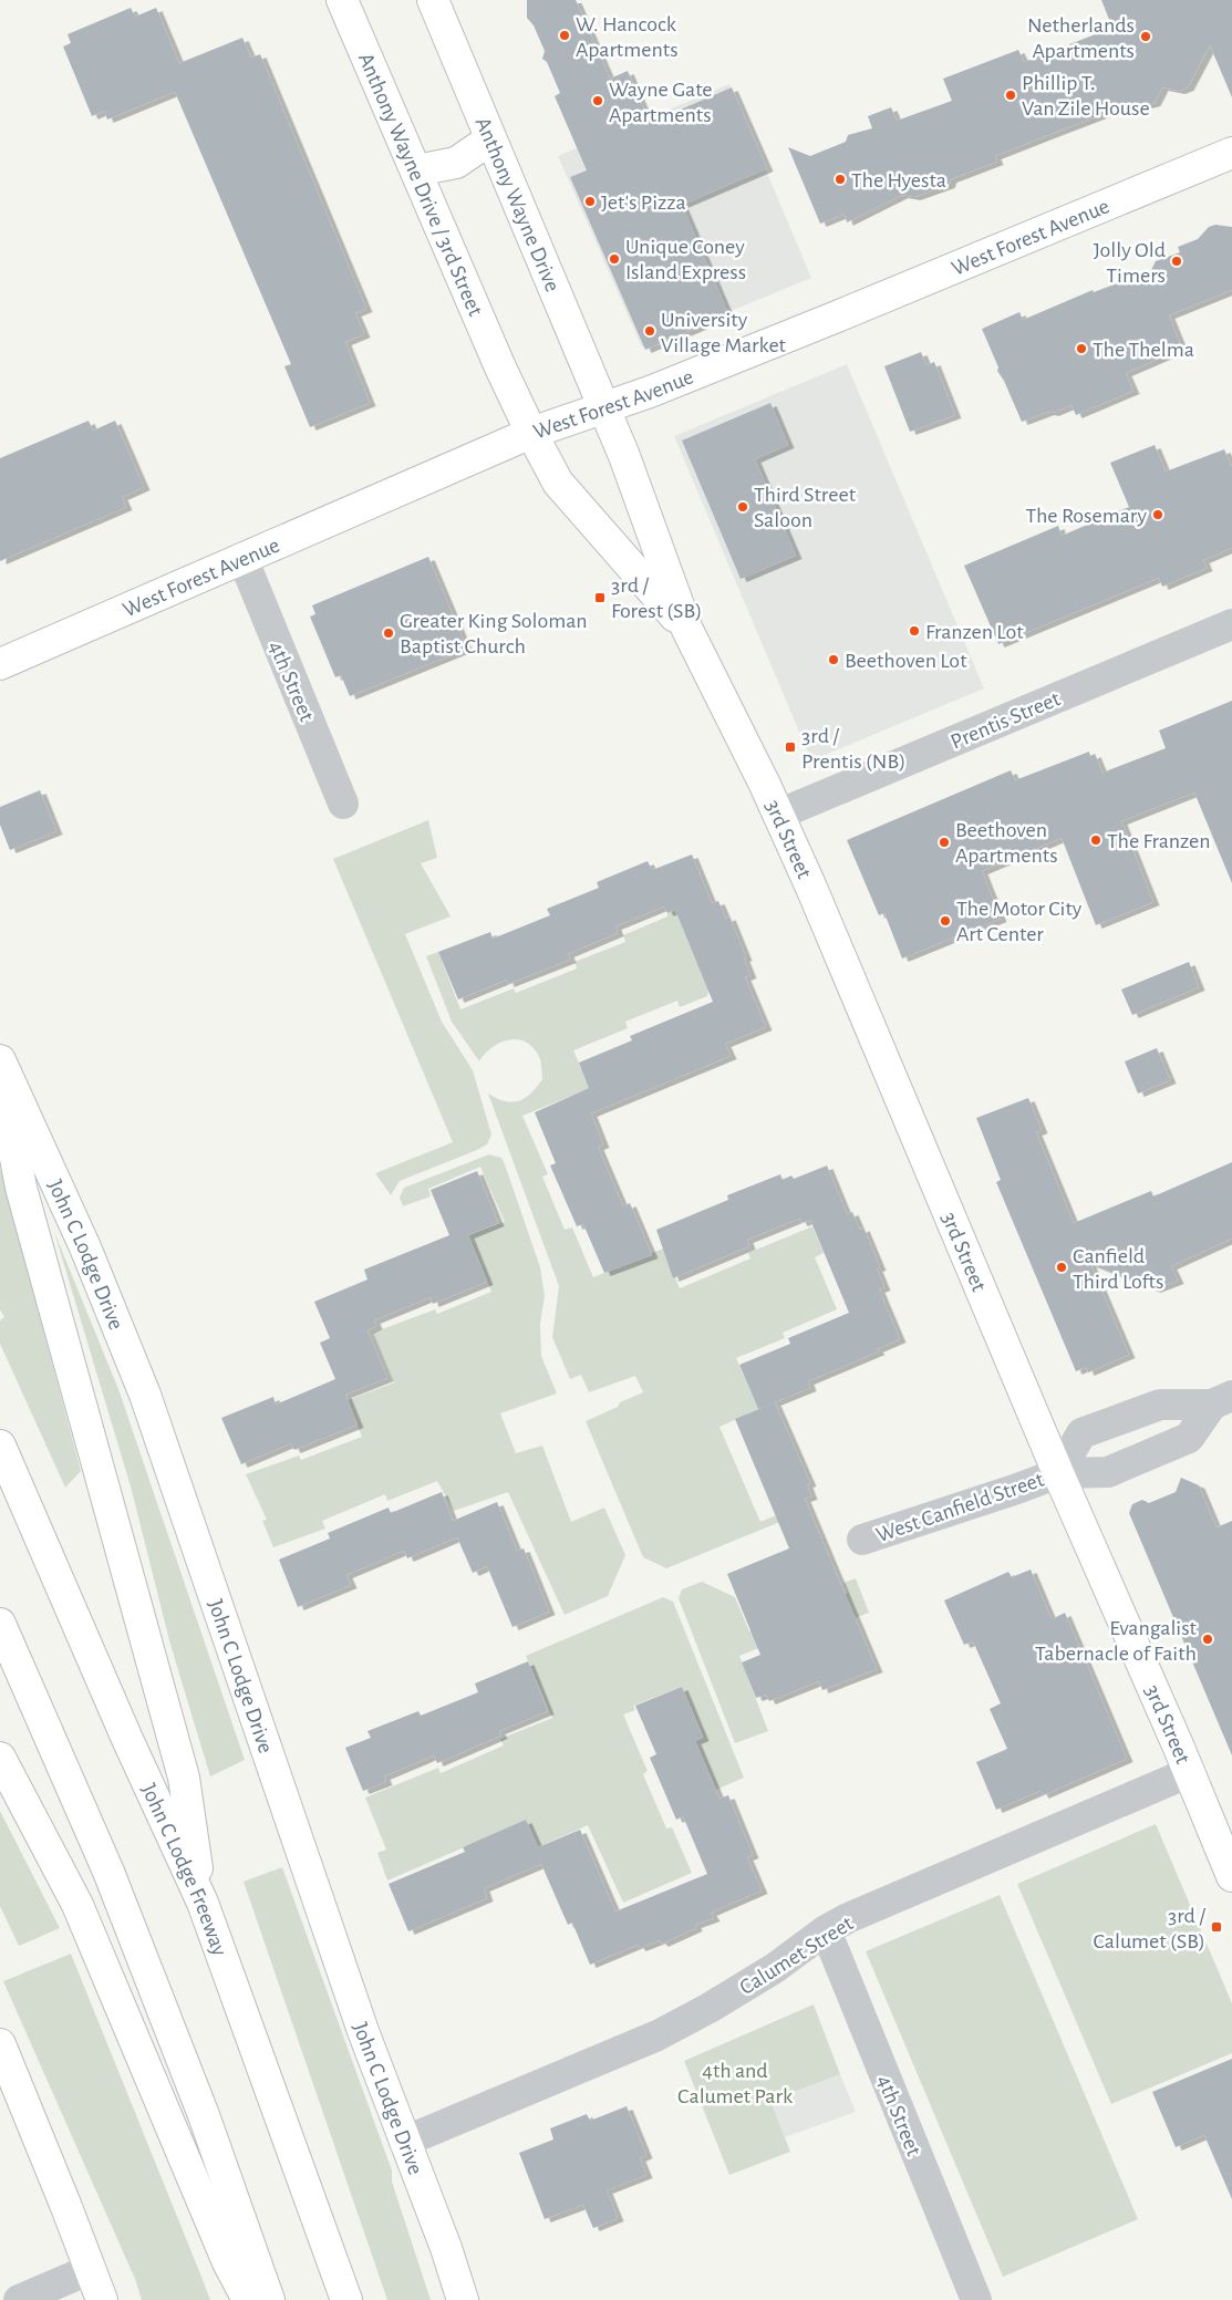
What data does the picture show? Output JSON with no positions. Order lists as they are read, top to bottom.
{
  "streets": {
    "main road": [
      "Anthony Wayne Drive / 3rd Street",
      "Anthony Wayne Drive",
      "West Forest Avenue",
      "3rd Street",
      "John C Lodge Drive",
      "John C Lodge Freeway"
    ],
    "street": [
      "4th Street",
      "Prentis Street",
      "West Canfield Street",
      "Calumet Street"
    ]
  },
  "crossings": [
    ["Anthony Wayne Drive / 3rd Street", "3rd Street"],
    ["Anthony Wayne Drive", "West Forest Avenue"],
    ["Anthony Wayne Drive", "3rd Street"],
    ["West Forest Avenue", "4th Street"],
    ["West Forest Avenue", "3rd Street"],
    ["4th Street", "Calumet Street"],
    ["Prentis Street", "3rd Street"],
    ["3rd Street", "West Canfield Street"],
    ["3rd Street", "Calumet Street"],
    ["John C Lodge Drive", "Calumet Street"]
  ],
  "parks": ["4th and Calumet Park"],
  "places": {
    "other": [
      "W. Hancock Apartments",
      "Netherlands Apartments",
      "Phillip T. Van Zile House",
      "Wayne Gate Apartments",
      "The Hyesta",
      "Jet's Pizza",
      "Unique Coney Island Express",
      "Jolly Old Timers",
      "University Village Market",
      "The Thelma",
      "Third Street Saloon",
      "The Rosemary",
      "Franzen Lot",
      "Greater King Soloman Baptist Church",
      "Beethoven Lot",
      "The Franzen",
      "Beethoven Apartments",
      "The Motor City Art Center",
      "Canfield Third Lofts",
      "Evangalist Tabernacle of Faith"
    ],
    "transit": ["3rd / Forest (SB)", "3rd / Prentis (NB)", "3rd / Calumet (SB)"]
  }
}
